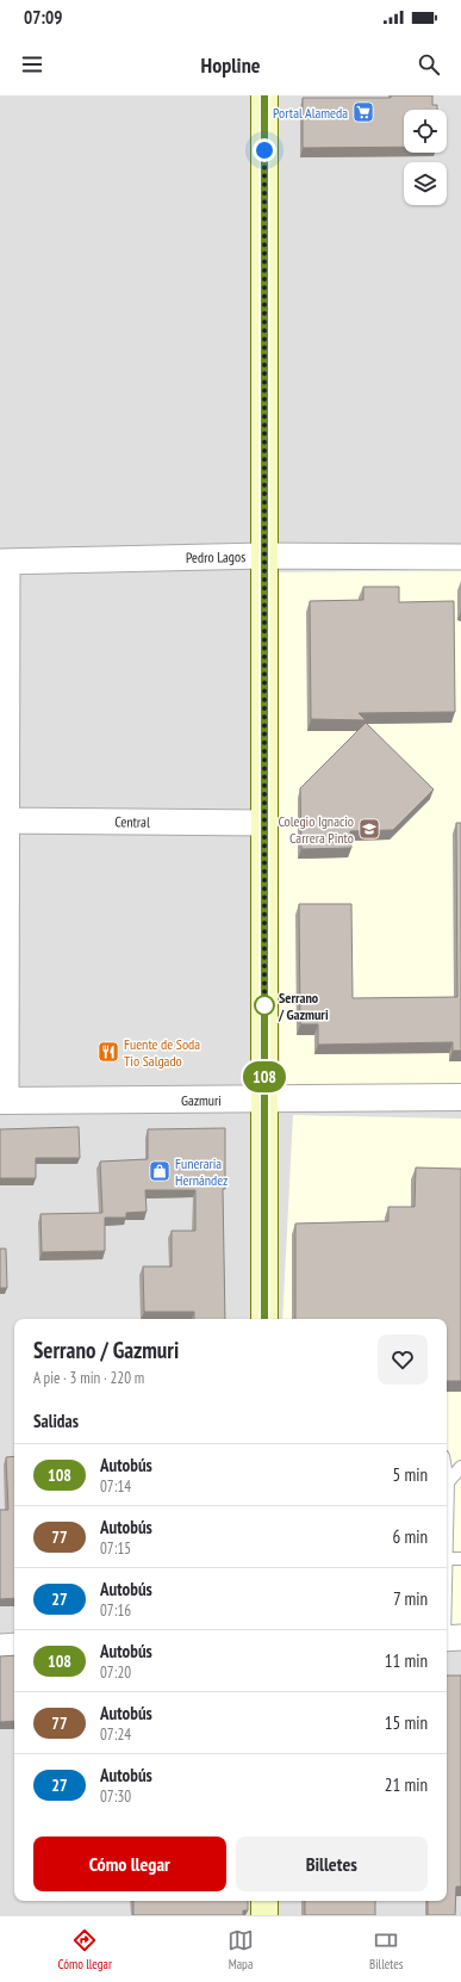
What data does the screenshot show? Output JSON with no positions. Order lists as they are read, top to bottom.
{
  "streets": {
    "street": ["Pedro Lagos", "Central", "Gazmuri"]
  },
  "places": {
    "supermarket": ["Portal Alameda"],
    "school or university": ["Colegio Ignacio Carrera Pinto"],
    "other": ["Serrano / Gazmuri"],
    "restaurant": ["Fuente de Soda Tio Salgado"],
    "shop": ["Funeraria Hernández"]
  },
  "lines": ["bus line 108"],
  "page": {
    "status": "07:09",
    "header": "Hopline",
    "on_map": "108",
    "heading": [
      ["Serrano / Gazmuri", "A pie · 3 min · 220 m"],
      "Salidas"
    ],
    "list": [
      {
        "mark": "108",
        "name": "Autobús",
        "note": "07:14",
        "value": "5 min"
      },
      {
        "mark": "77",
        "name": "Autobús",
        "note": "07:15",
        "value": "6 min"
      },
      {
        "mark": "27",
        "name": "Autobús",
        "note": "07:16",
        "value": "7 min"
      },
      {
        "mark": "108",
        "name": "Autobús",
        "note": "07:20",
        "value": "11 min"
      },
      {
        "mark": "77",
        "name": "Autobús",
        "note": "07:24",
        "value": "15 min"
      },
      {
        "mark": "27",
        "name": "Autobús",
        "note": "07:30",
        "value": "21 min"
      }
    ],
    "buttons": ["Cómo llegar", "Billetes"],
    "tabs": ["Cómo llegar", "Mapa", "Billetes"]
  }
}
